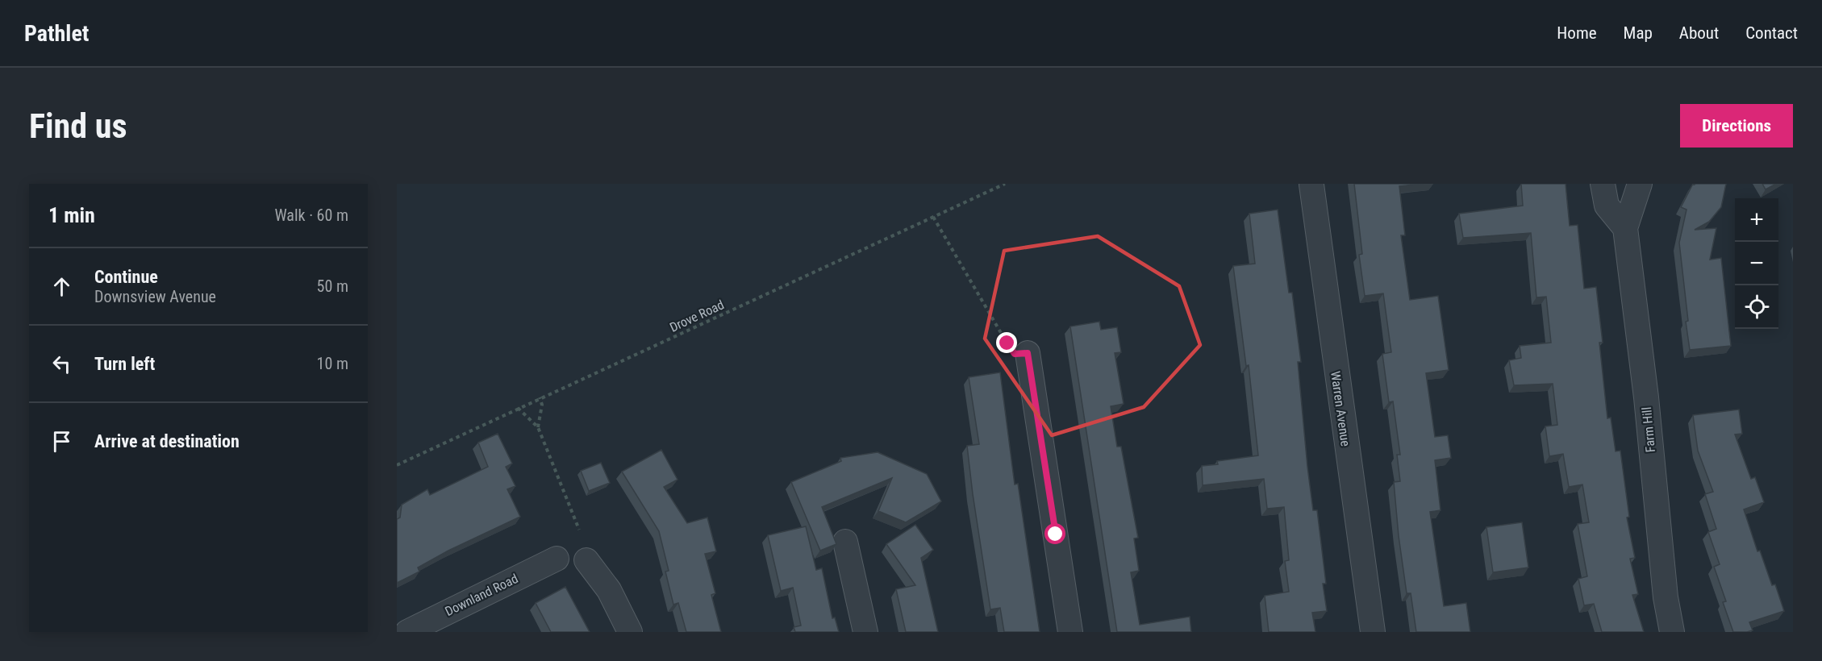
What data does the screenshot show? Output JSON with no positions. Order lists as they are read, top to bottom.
{
  "streets": {
    "street": ["Warren Avenue", "Farm Hill", "Downland Road"],
    "path": ["Drove Road"]
  },
  "page": {
    "header": "Pathlet",
    "nav": [
      "Home",
      "Map",
      "About",
      "Contact"
    ],
    "buttons": "Directions",
    "title": "Find us",
    "heading": ["1 min", "Walk · 60 m"],
    "map_buttons": ["+", "−"],
    "list": [
      ["Continue", "Downsview Avenue", "50 m"],
      ["Turn left", "10 m"],
      "Arrive at destination"
    ]
  }
}
